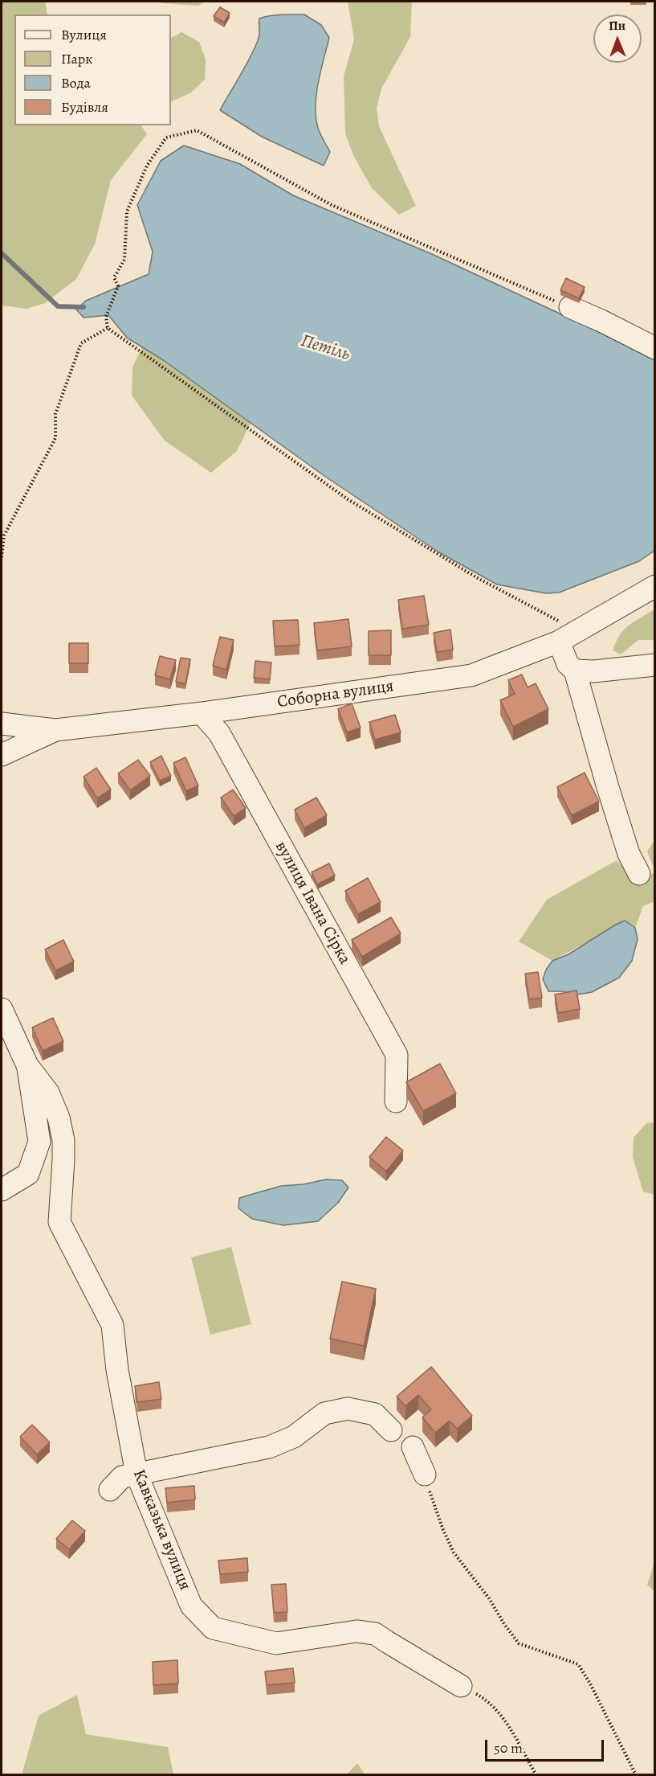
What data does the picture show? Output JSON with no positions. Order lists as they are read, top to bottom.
{
  "streets": {
    "street": ["Соборна вулиця", "вулиця Івана Сірка", "Кавказька вулиця"]
  },
  "crossings": [
    ["Соборна вулиця", "вулиця Івана Сірка"]
  ],
  "water": ["Петіль"],
  "legend": [
    "Вулиця",
    "Парк",
    "Вода",
    "Будівля"
  ],
  "scale_bar": "50 m",
  "north": "top"
}
